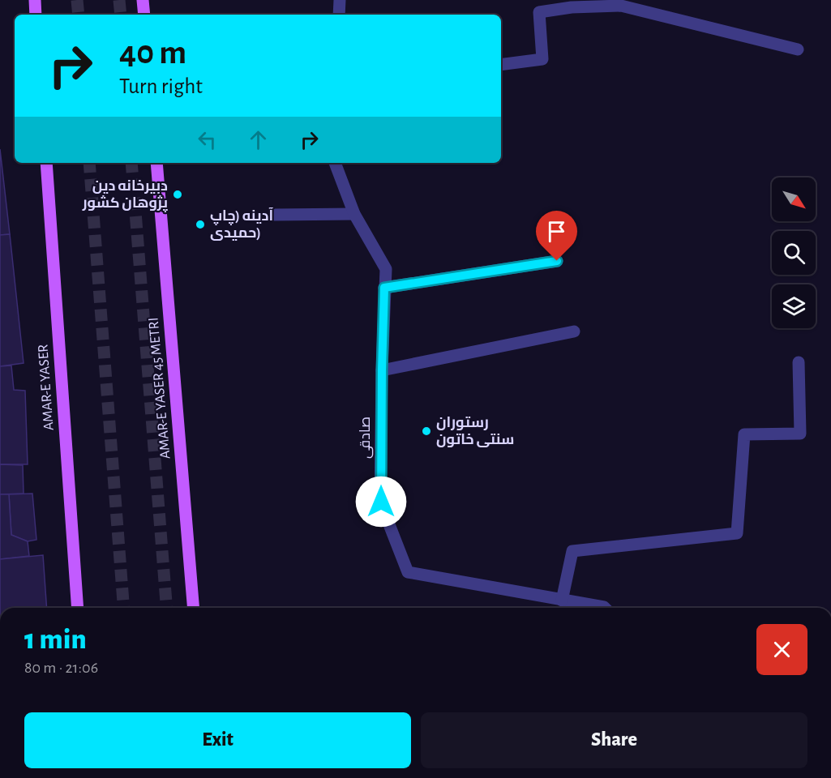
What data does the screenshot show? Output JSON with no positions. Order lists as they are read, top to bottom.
{
  "streets": {
    "main road": ["AMAR-E YASER", "AMAR-E YASER 45 METRI"],
    "street": ["صادقی"]
  },
  "places": ["دبیرخانه دین پژوهان کشور", "آدینه (چاپ حمیدی)", "رستوران سنتی خاتون"],
  "north": "bottom right",
  "page": {
    "turn": ["40 m", "Turn right"],
    "heading": ["1 min", "80 m · 21:06"],
    "buttons": ["Exit", "Share"]
  }
}
